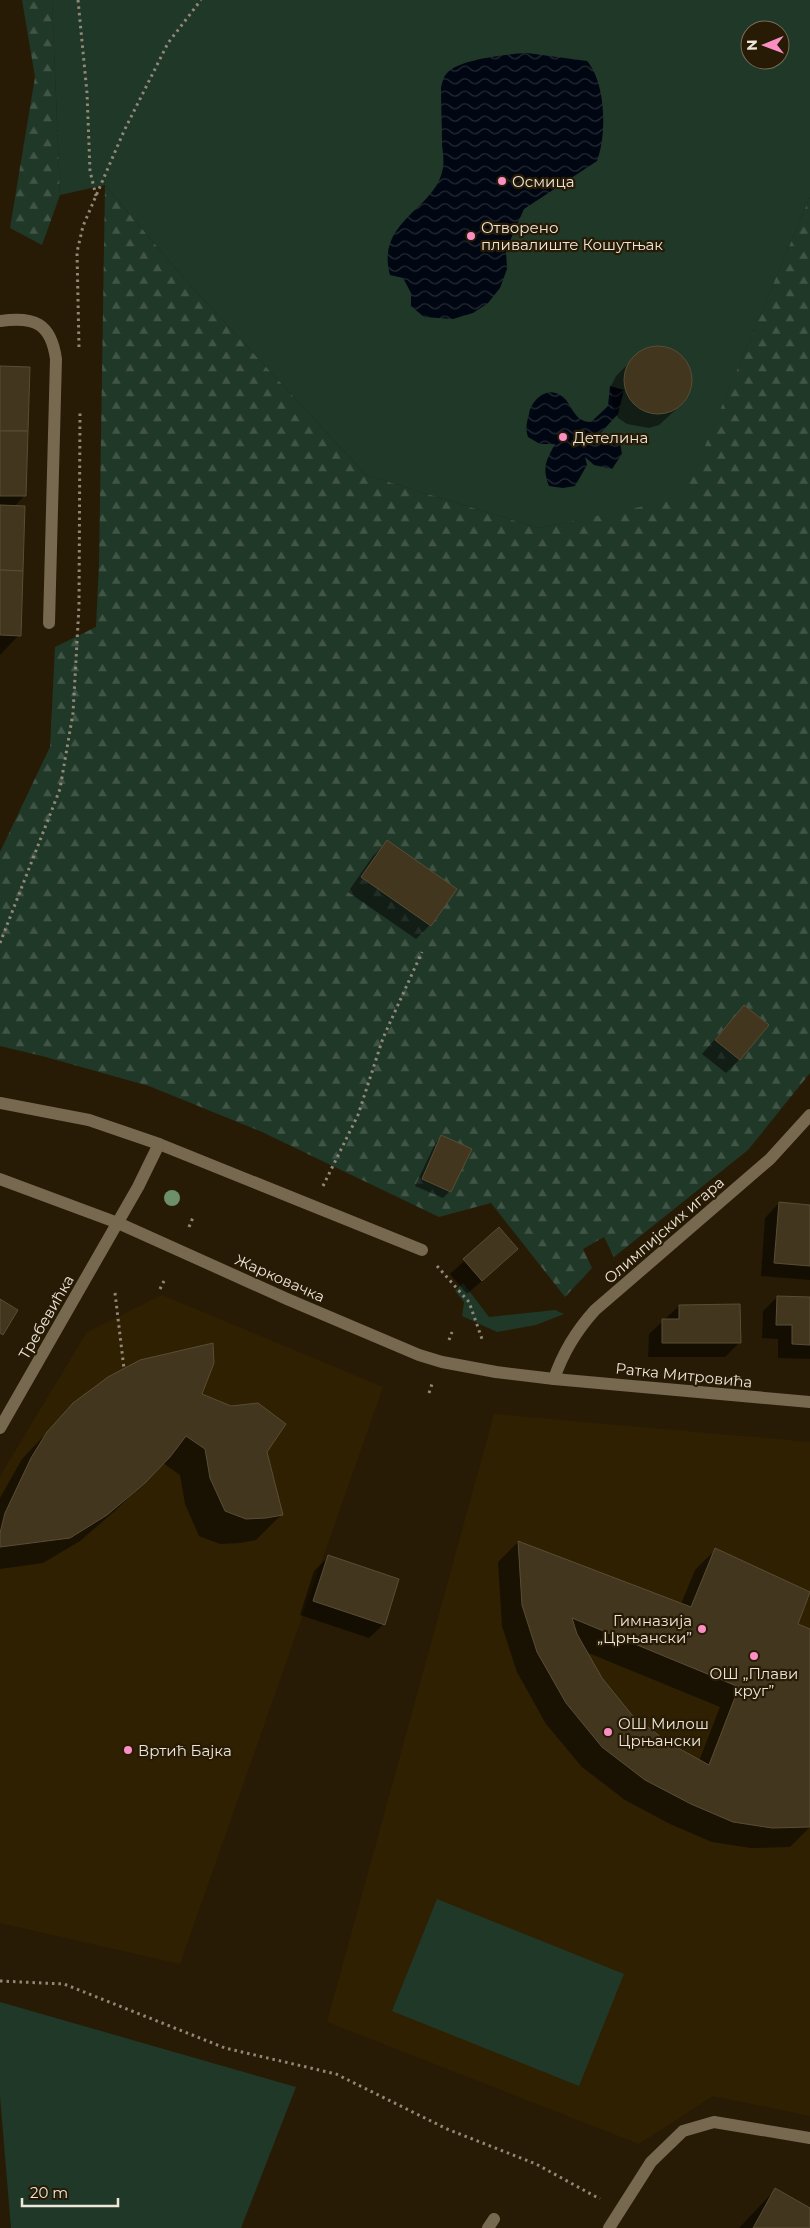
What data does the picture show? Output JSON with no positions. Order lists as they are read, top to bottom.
{
  "streets": {
    "street": [
      "Олимпијских игара",
      "Жарковачка",
      "Требевићка",
      "Ратка Митровића"
    ]
  },
  "crossings": [
    ["Олимпијских игара", "Жарковачка"],
    ["Олимпијских игара", "Ратка Митровића"],
    ["Жарковачка", "Требевићка"],
    ["Жарковачка", "Ратка Митровића"]
  ],
  "places": [
    "Осмица",
    "Отворено пливалиште Кошутњак",
    "Детелина",
    "Гимназија „Црњански”",
    "ОШ „Плави круг”",
    "ОШ Милош Црњански",
    "Вртић Бајка"
  ],
  "scale_bar": "20 m",
  "north": "left"
}
